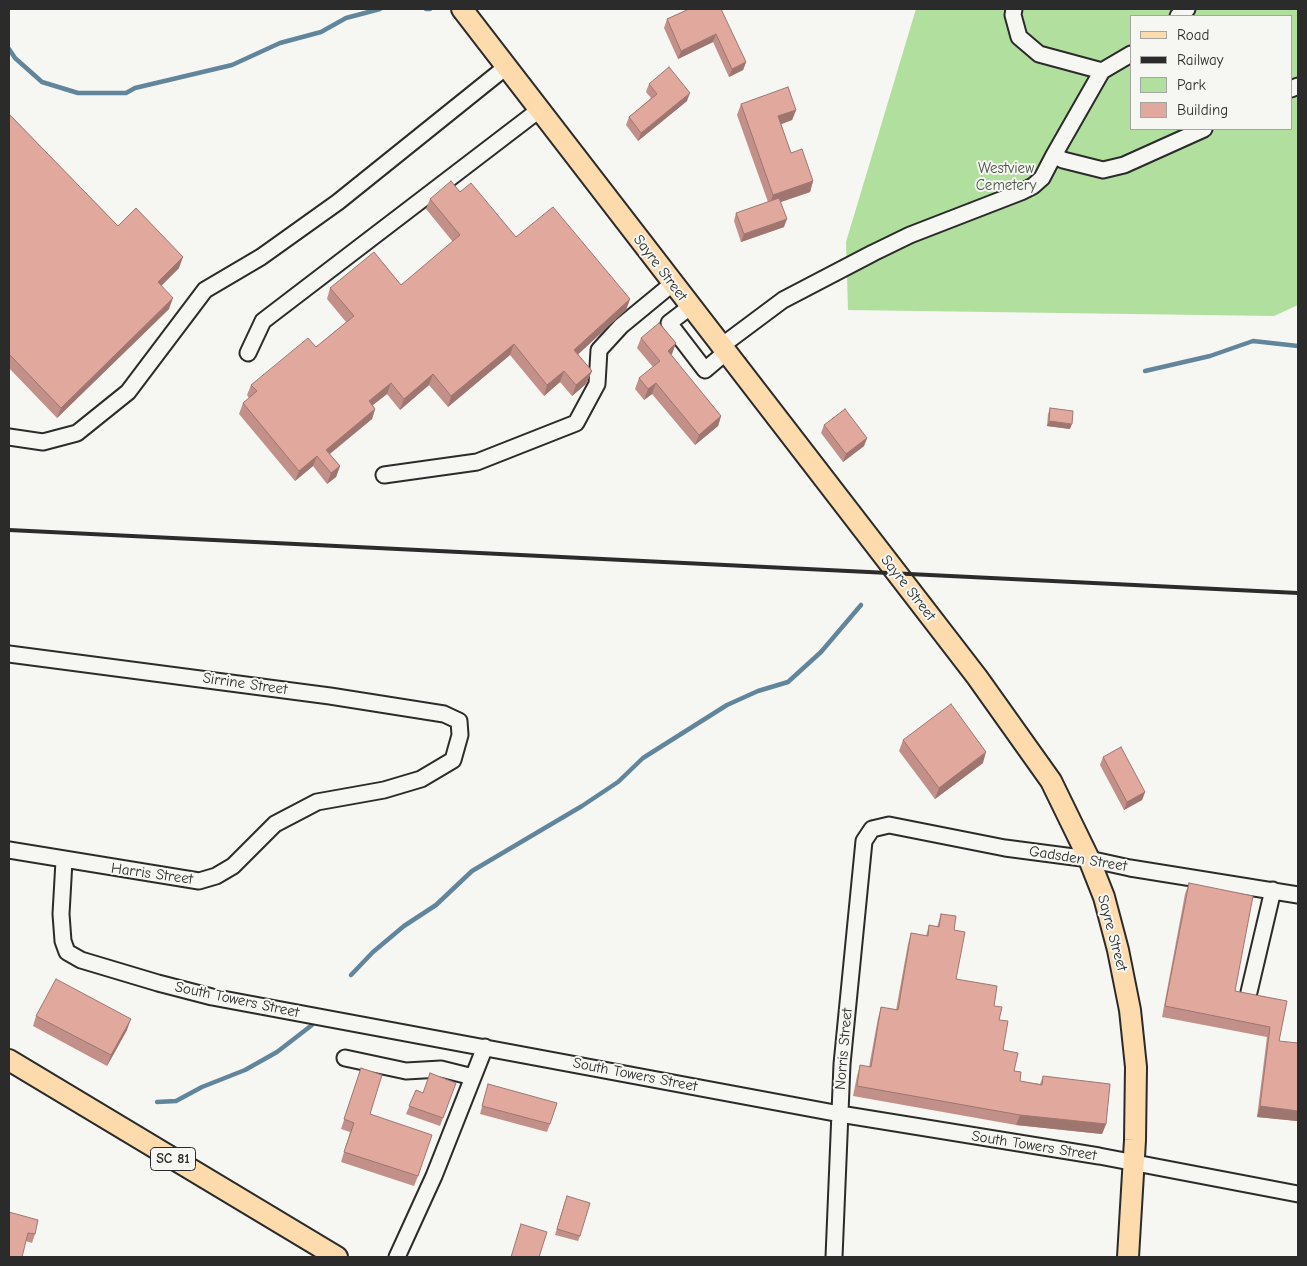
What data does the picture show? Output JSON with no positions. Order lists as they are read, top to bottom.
{
  "streets": {
    "main road": ["Sayre Street", "SC 81"],
    "street": [
      "Sirrine Street",
      "Gadsden Street",
      "Harris Street",
      "South Towers Street",
      "Norris Street"
    ]
  },
  "crossings": [
    ["Sayre Street", "Gadsden Street"],
    ["Sayre Street", "South Towers Street"],
    ["Sirrine Street", "Harris Street"],
    ["Gadsden Street", "Norris Street"],
    ["Harris Street", "South Towers Street"],
    ["South Towers Street", "Norris Street"]
  ],
  "parks": ["Westview Cemetery"],
  "legend": [
    "Road",
    "Railway",
    "Park",
    "Building"
  ]
}
